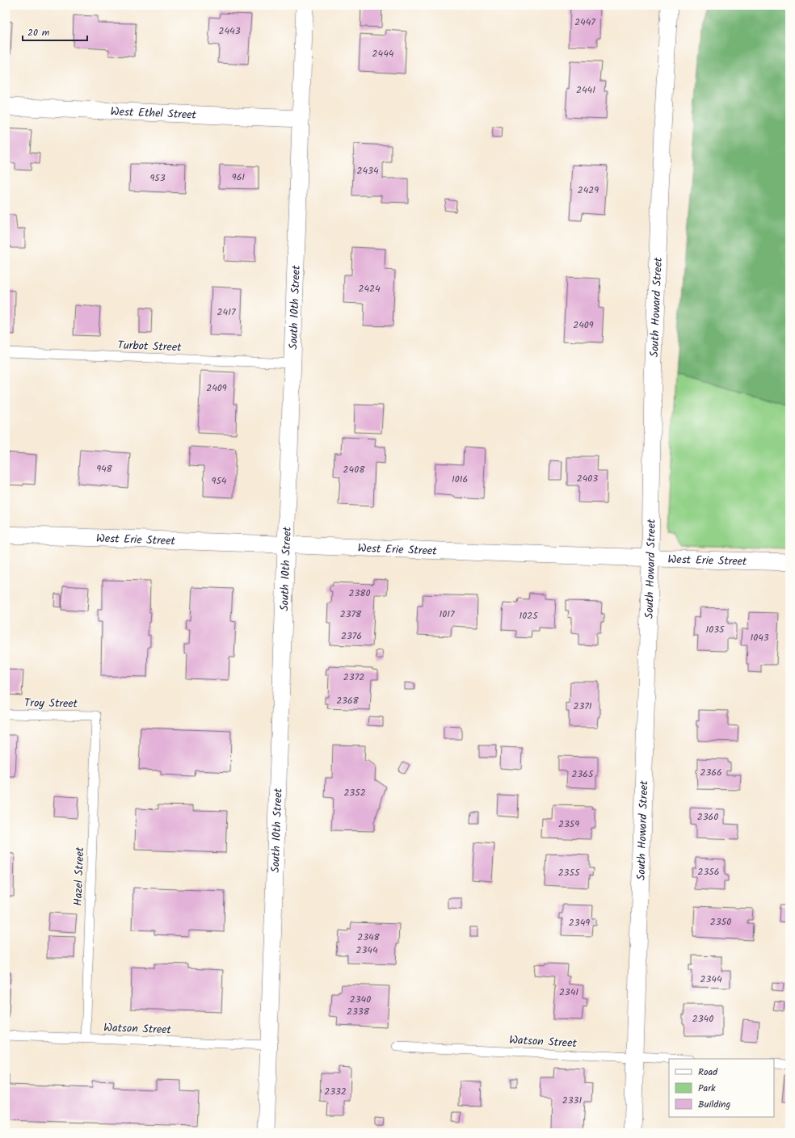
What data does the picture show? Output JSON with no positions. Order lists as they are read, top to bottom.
{
  "streets": {
    "street": [
      "West Ethel Street",
      "South 10th Street",
      "South Howard Street",
      "West Erie Street"
    ],
    "lane": [
      "Turbot Street",
      "Troy Street",
      "Hazel Street",
      "Watson Street"
    ]
  },
  "crossings": [
    ["West Ethel Street", "South 10th Street"],
    ["South 10th Street", "Turbot Street"],
    ["South 10th Street", "West Erie Street"],
    ["South 10th Street", "Watson Street"],
    ["South Howard Street", "West Erie Street"],
    ["South Howard Street", "Watson Street"],
    ["Troy Street", "Hazel Street"],
    ["Hazel Street", "Watson Street"]
  ],
  "house_numbers": [
    "2447",
    "2443",
    "2444",
    "2441",
    "2434",
    "961",
    "953",
    "2429",
    "2424",
    "2417",
    "2409",
    "2409",
    "948",
    "2408",
    "2403",
    "1016",
    "954",
    "2380",
    "2378",
    "1017",
    "1025",
    "1035",
    "2376",
    "1043",
    "2372",
    "2368",
    "2371",
    "2366",
    "2365",
    "2352",
    "2360",
    "2359",
    "2356",
    "2355",
    "2350",
    "2349",
    "2348",
    "2344",
    "2344",
    "2341",
    "2340",
    "2338",
    "2340",
    "2332",
    "2331"
  ],
  "legend": ["Road", "Park", "Building"],
  "scale_bar": "20 m"
}
